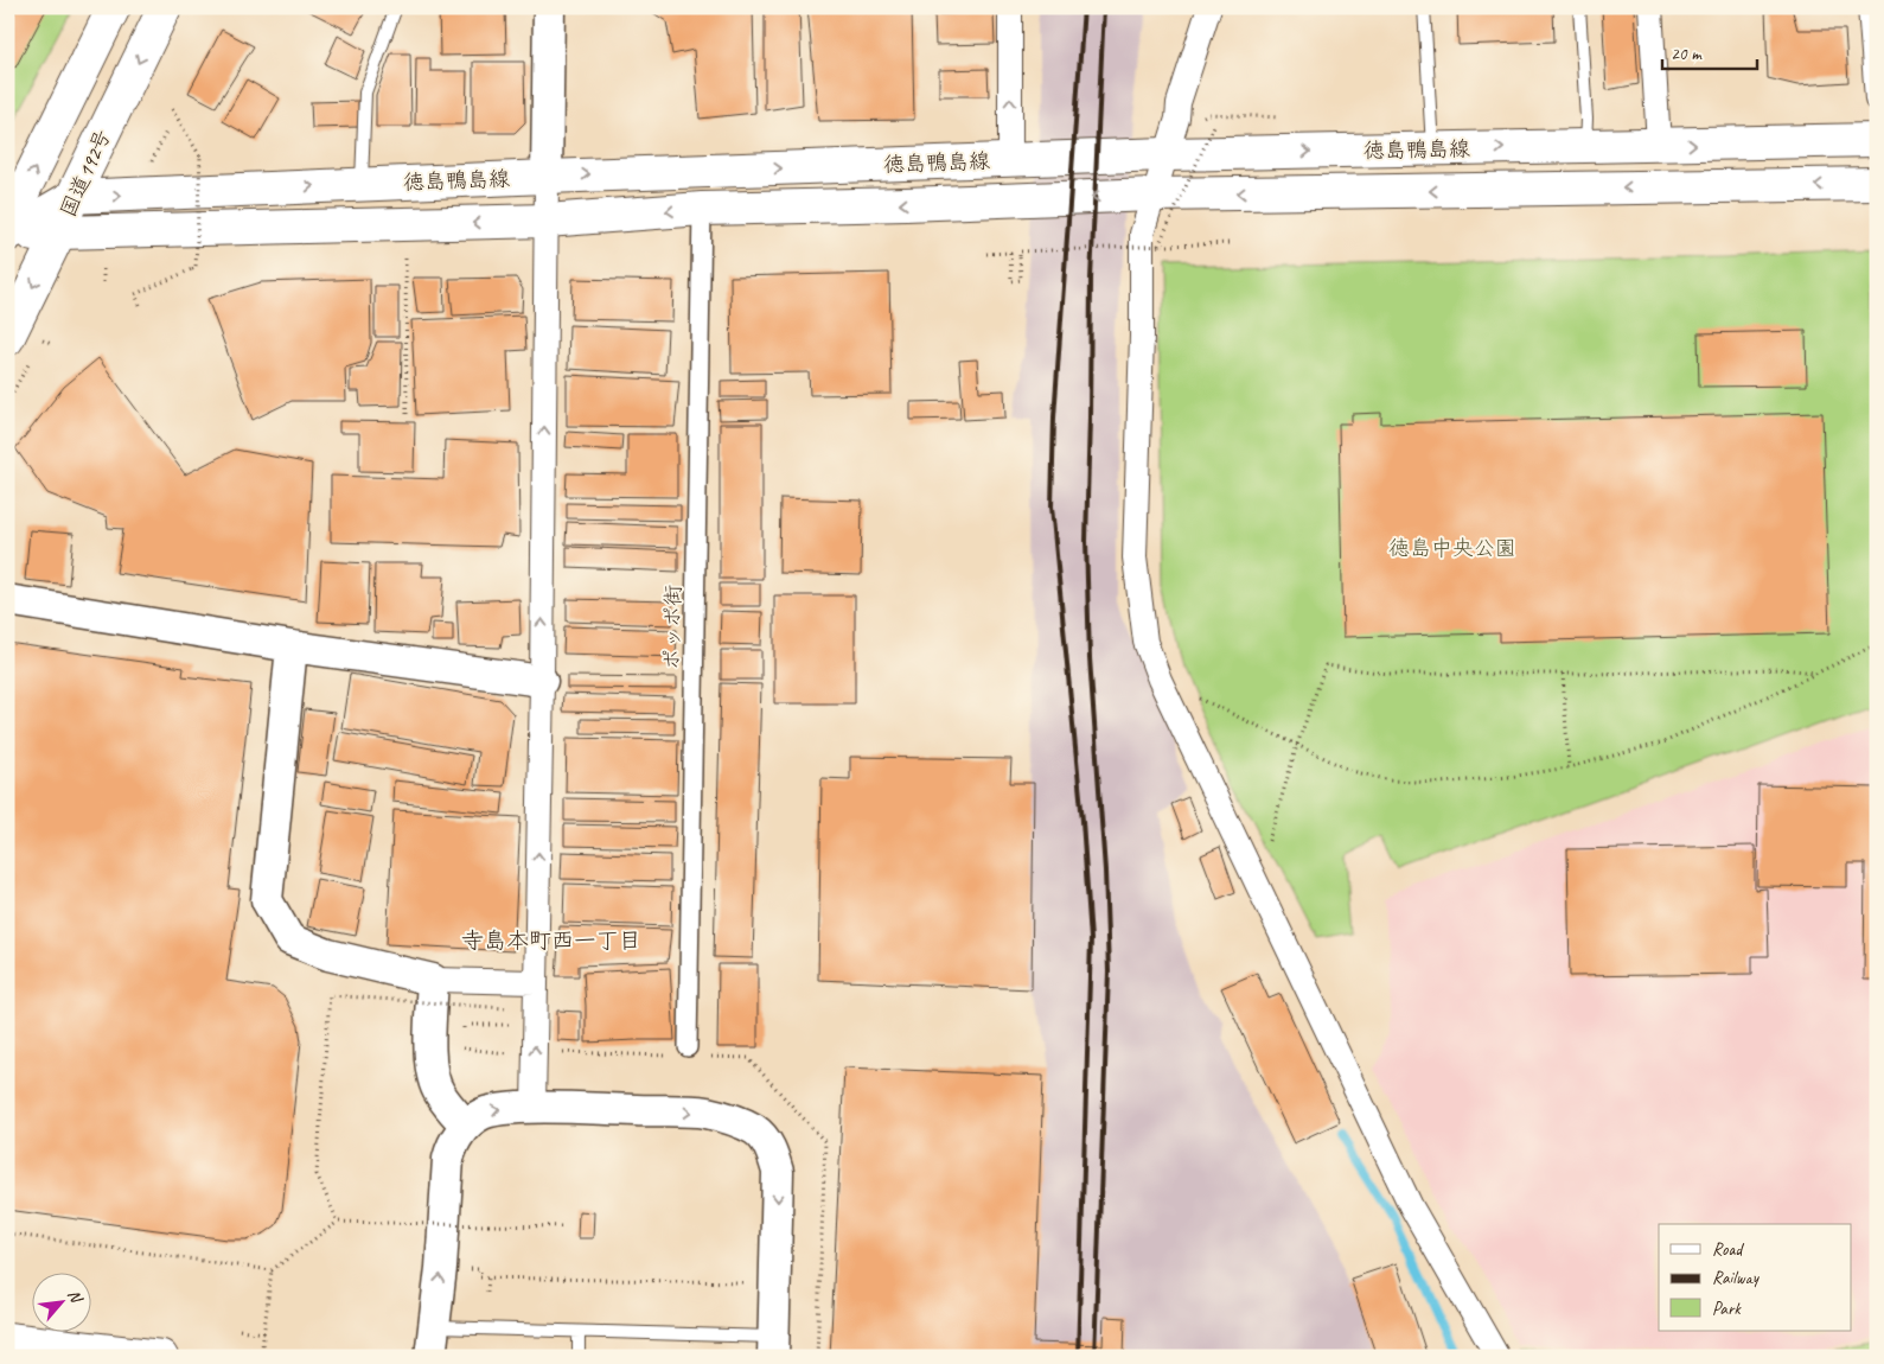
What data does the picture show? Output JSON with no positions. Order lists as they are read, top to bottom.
{
  "streets": {
    "main road": ["徳島鴨島線", "国道192号"],
    "street": ["ポッポ街"]
  },
  "crossings": [
    ["徳島鴨島線", "国道192号"],
    ["徳島鴨島線", "ポッポ街"]
  ],
  "districts": ["寺島本町西一丁目"],
  "parks": ["徳島中央公園"],
  "legend": ["Road", "Railway", "Park"],
  "scale_bar": "20 m",
  "north": "top right"
}
